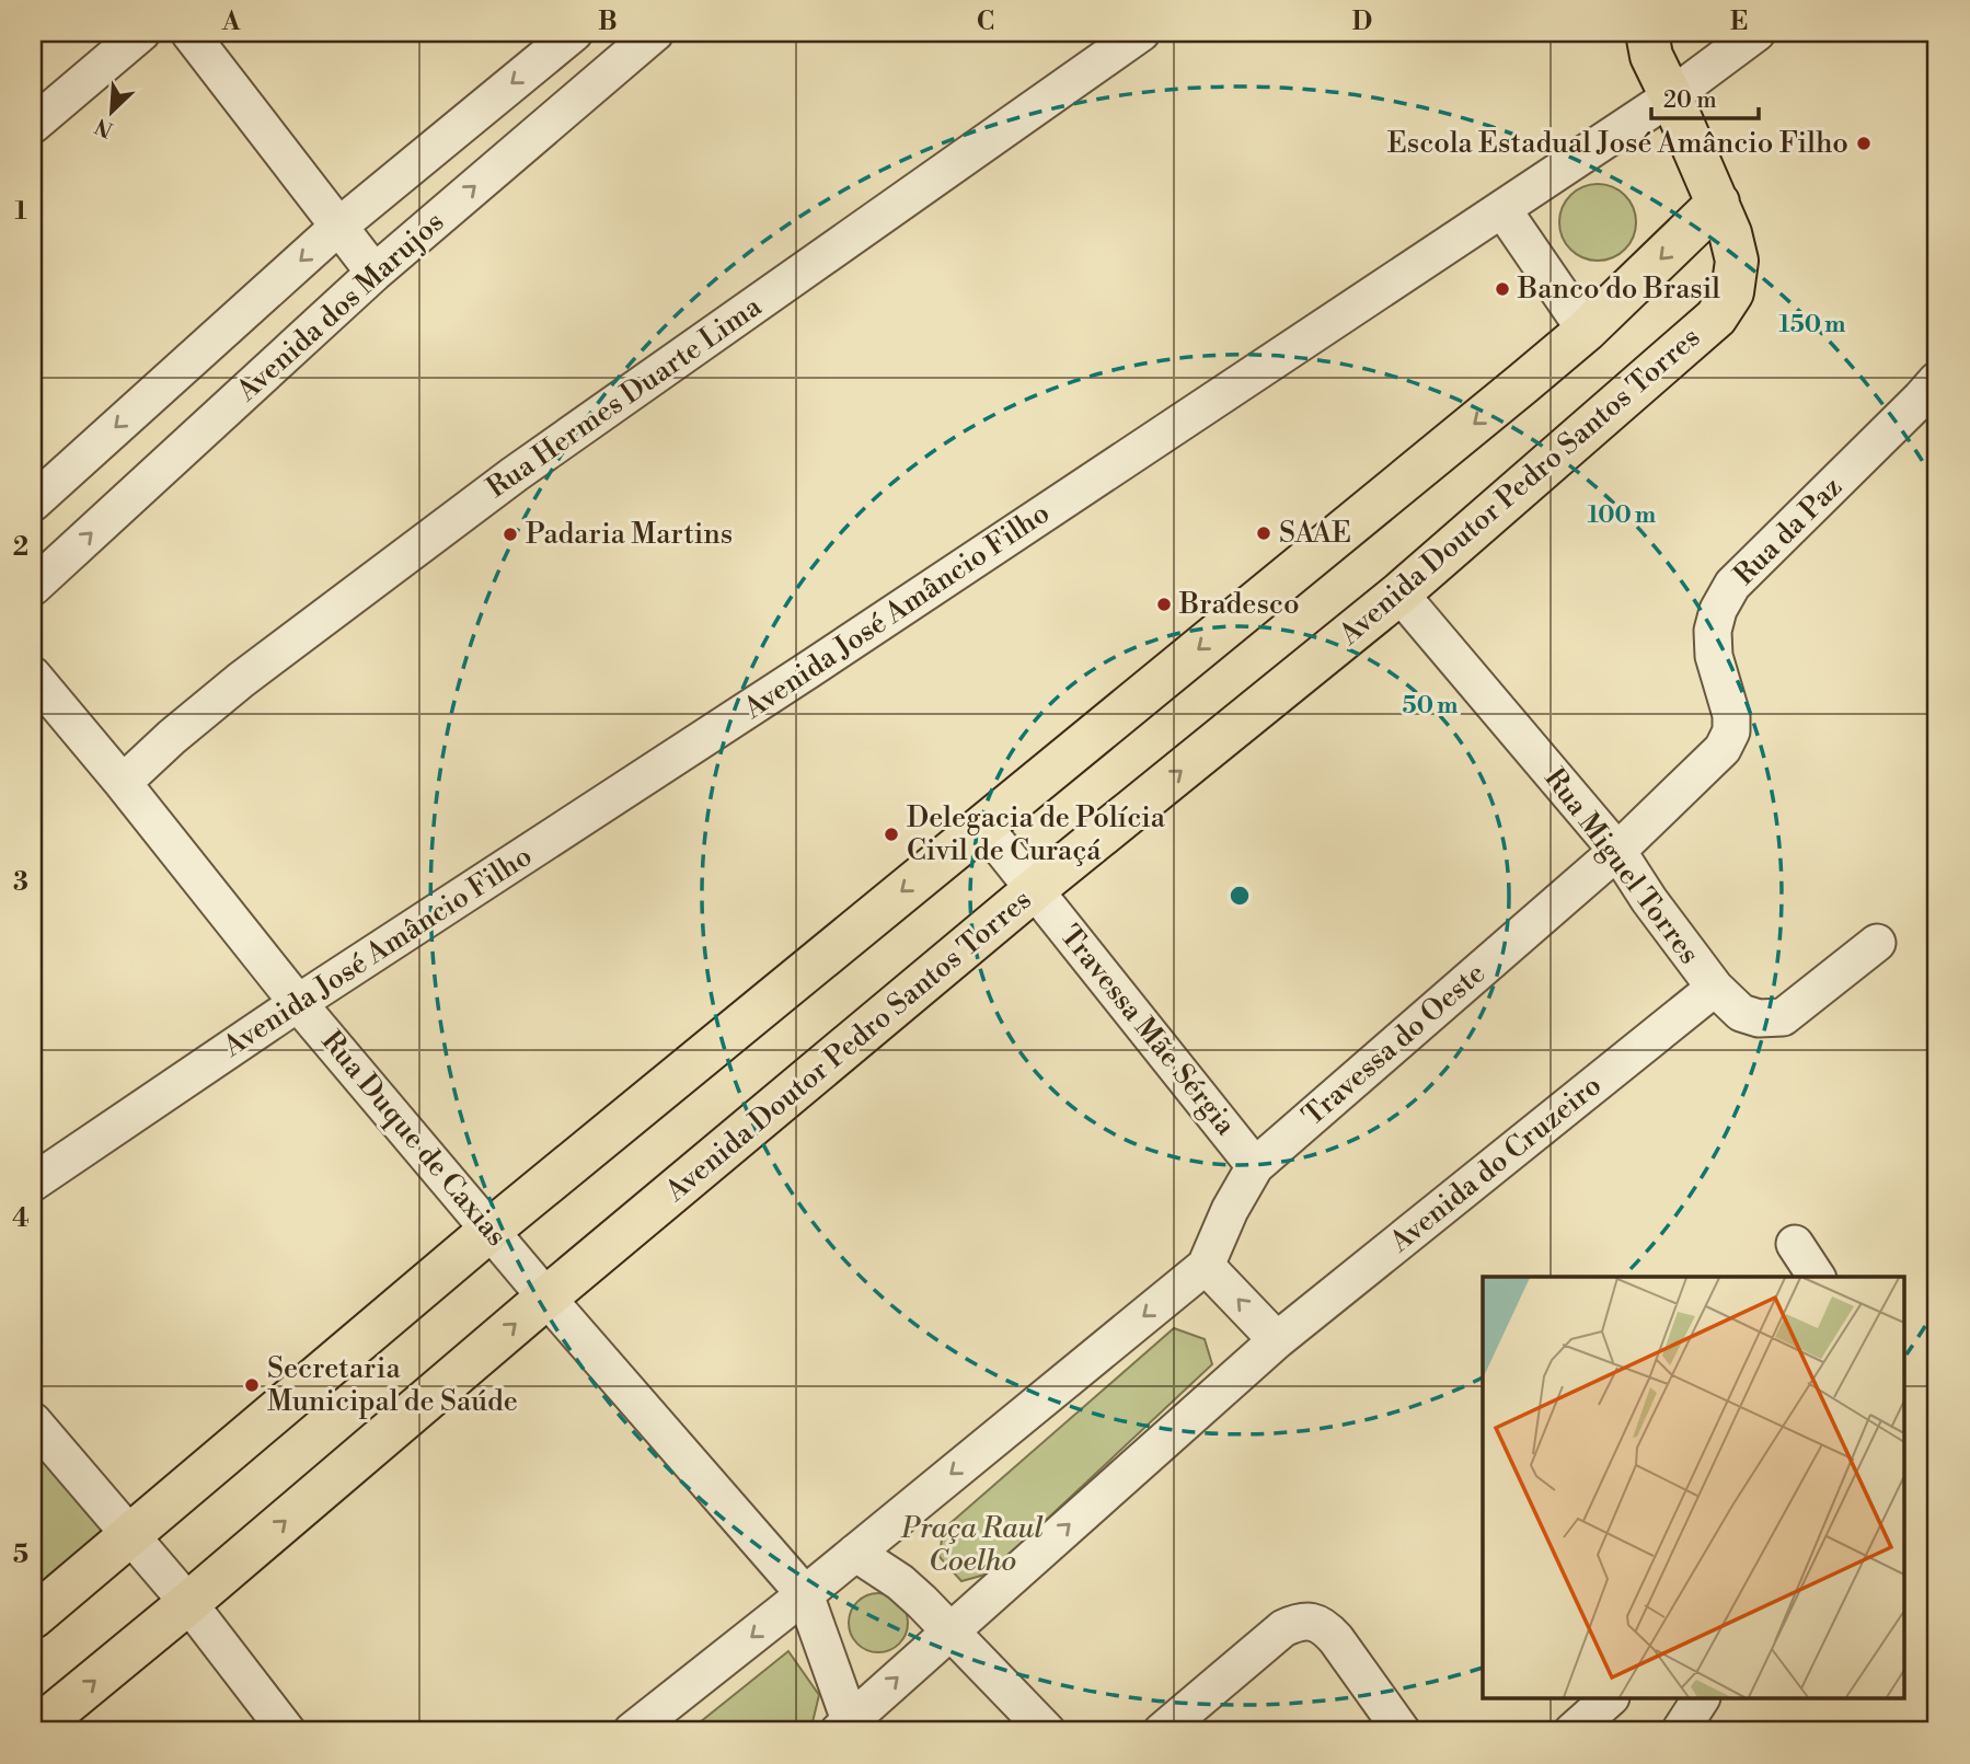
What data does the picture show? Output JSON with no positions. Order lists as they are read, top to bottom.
{
  "streets": {
    "main road": ["Avenida Doutor Pedro Santos Torres"],
    "street": [
      "Avenida dos Marujos",
      "Rua Hermes Duarte Lima",
      "Rua da Paz",
      "Avenida José Amâncio Filho",
      "Rua Miguel Torres",
      "Travessa Mãe Sérgia",
      "Travessa do Oeste",
      "Rua Duque de Caxias",
      "Avenida do Cruzeiro"
    ]
  },
  "crossings": [
    ["Rua Hermes Duarte Lima", "Rua Duque de Caxias"],
    ["Avenida Doutor Pedro Santos Torres", "Avenida José Amâncio Filho"],
    ["Avenida Doutor Pedro Santos Torres", "Rua Miguel Torres"],
    ["Avenida Doutor Pedro Santos Torres", "Travessa Mãe Sérgia"],
    ["Avenida Doutor Pedro Santos Torres", "Rua Duque de Caxias"],
    ["Rua da Paz", "Rua Miguel Torres"],
    ["Rua da Paz", "Travessa do Oeste"],
    ["Avenida José Amâncio Filho", "Rua Duque de Caxias"],
    ["Rua Miguel Torres", "Travessa do Oeste"],
    ["Rua Miguel Torres", "Avenida do Cruzeiro"],
    ["Travessa Mãe Sérgia", "Travessa do Oeste"]
  ],
  "parks": ["Praça Raul Coelho"],
  "places": [
    "Escola Estadual José Amâncio Filho",
    "Banco do Brasil",
    "SAAE",
    "Padaria Martins",
    "Bradesco",
    "Delegacia de Polícia Civil de Curaçá",
    "Secretaria Municipal de Saúde"
  ],
  "scale_bar": "20 m",
  "north": "bottom left",
  "grid": {
    "columns": [
      "A",
      "B",
      "C",
      "D",
      "E"
    ],
    "rows": [
      "1",
      "2",
      "3",
      "4",
      "5"
    ]
  },
  "rings": ["150 m", "100 m", "50 m"]
}
